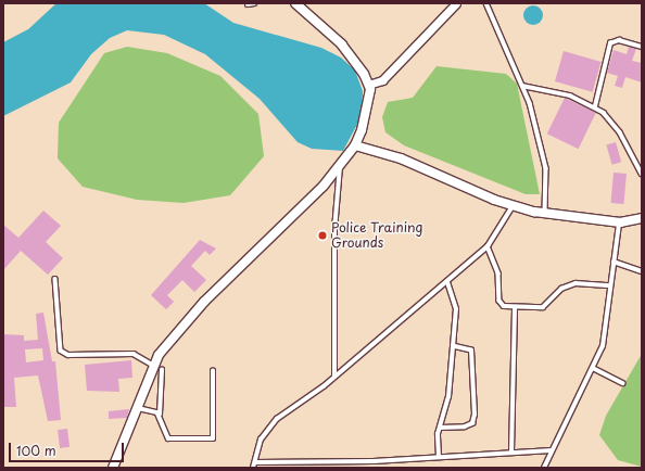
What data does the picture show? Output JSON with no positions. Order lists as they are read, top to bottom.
{
  "places": ["Police Training Grounds"],
  "scale_bar": "100 m"
}
